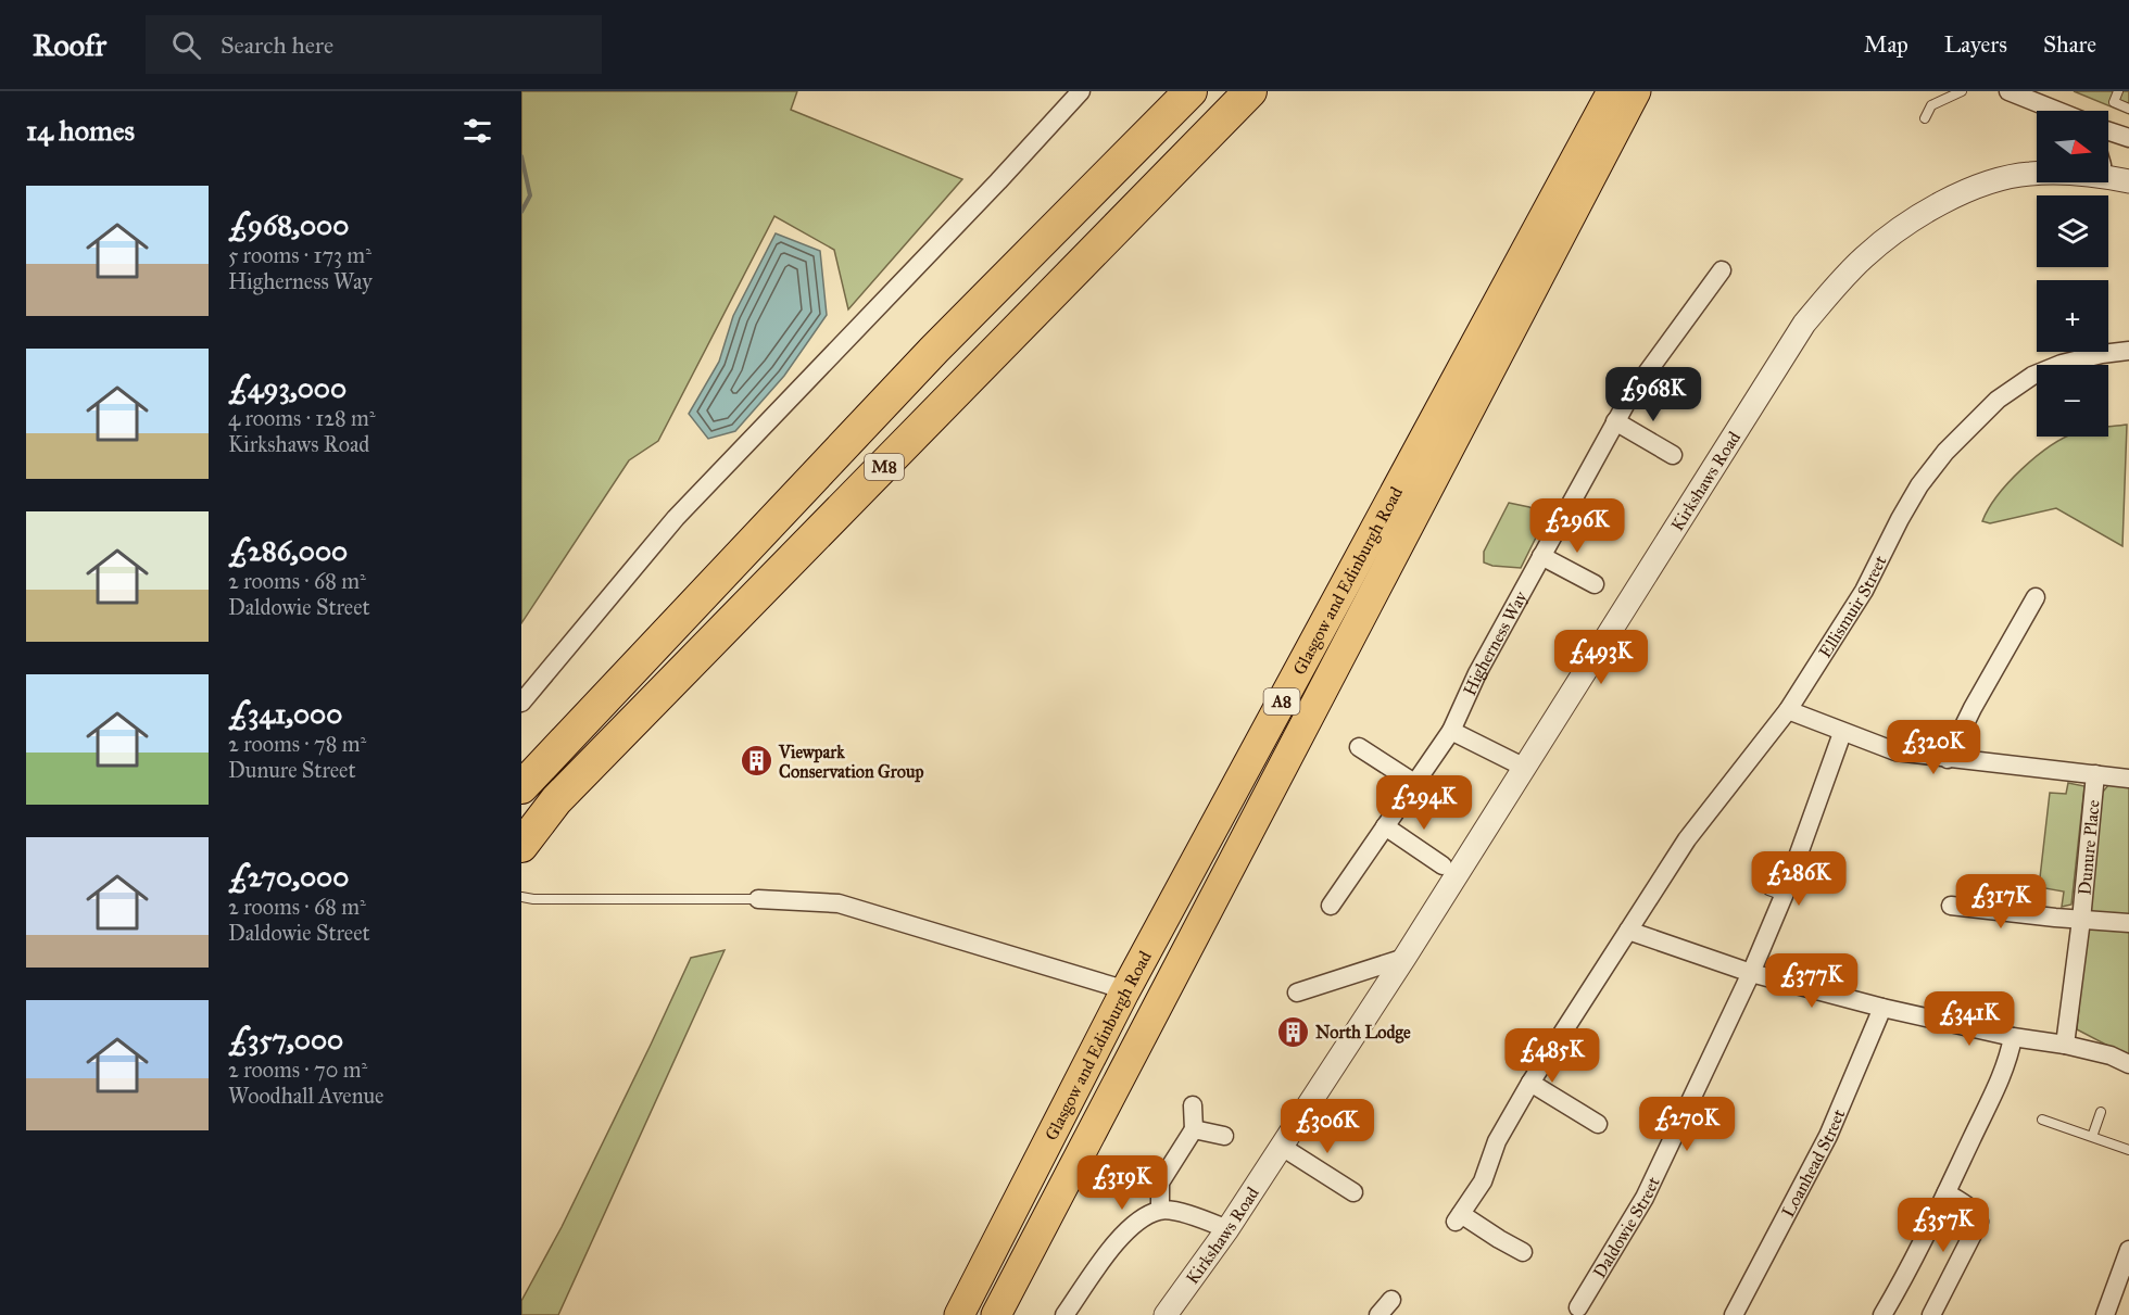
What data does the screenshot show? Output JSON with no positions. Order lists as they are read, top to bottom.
{
  "streets": {
    "highway": ["M8", "Glasgow and Edinburgh Road", "A8"],
    "street": [
      "Kirkshaws Road",
      "Ellismuir Street",
      "Higherness Way",
      "Dunure Place",
      "Loanhead Street",
      "Daldowie Street"
    ]
  },
  "places": {
    "building": ["Viewpark Conservation Group", "North Lodge"]
  },
  "north": "right",
  "page": {
    "header": "Roofr",
    "search": "Search here",
    "nav": ["Map", "Layers", "Share"],
    "heading": "14 homes",
    "map_buttons": ["+", "−"],
    "list": [
      {
        "name": "£968,000",
        "note": "5 rooms · 173 m² · Higherness Way"
      },
      {
        "name": "£493,000",
        "note": "4 rooms · 128 m² · Kirkshaws Road"
      },
      {
        "name": "£286,000",
        "note": "2 rooms · 68 m² · Daldowie Street"
      },
      {
        "name": "£341,000",
        "note": "2 rooms · 78 m² · Dunure Street"
      },
      {
        "name": "£270,000",
        "note": "2 rooms · 68 m² · Daldowie Street"
      },
      {
        "name": "£357,000",
        "note": "2 rooms · 70 m² · Woodhall Avenue"
      }
    ],
    "price": [
      "£968K",
      "£296K",
      "£493K",
      "£320K",
      "£294K",
      "£286K",
      "£317K",
      "£377K",
      "£341K",
      "£485K",
      "£270K",
      "£306K",
      "£319K",
      "£357K"
    ]
  }
}
